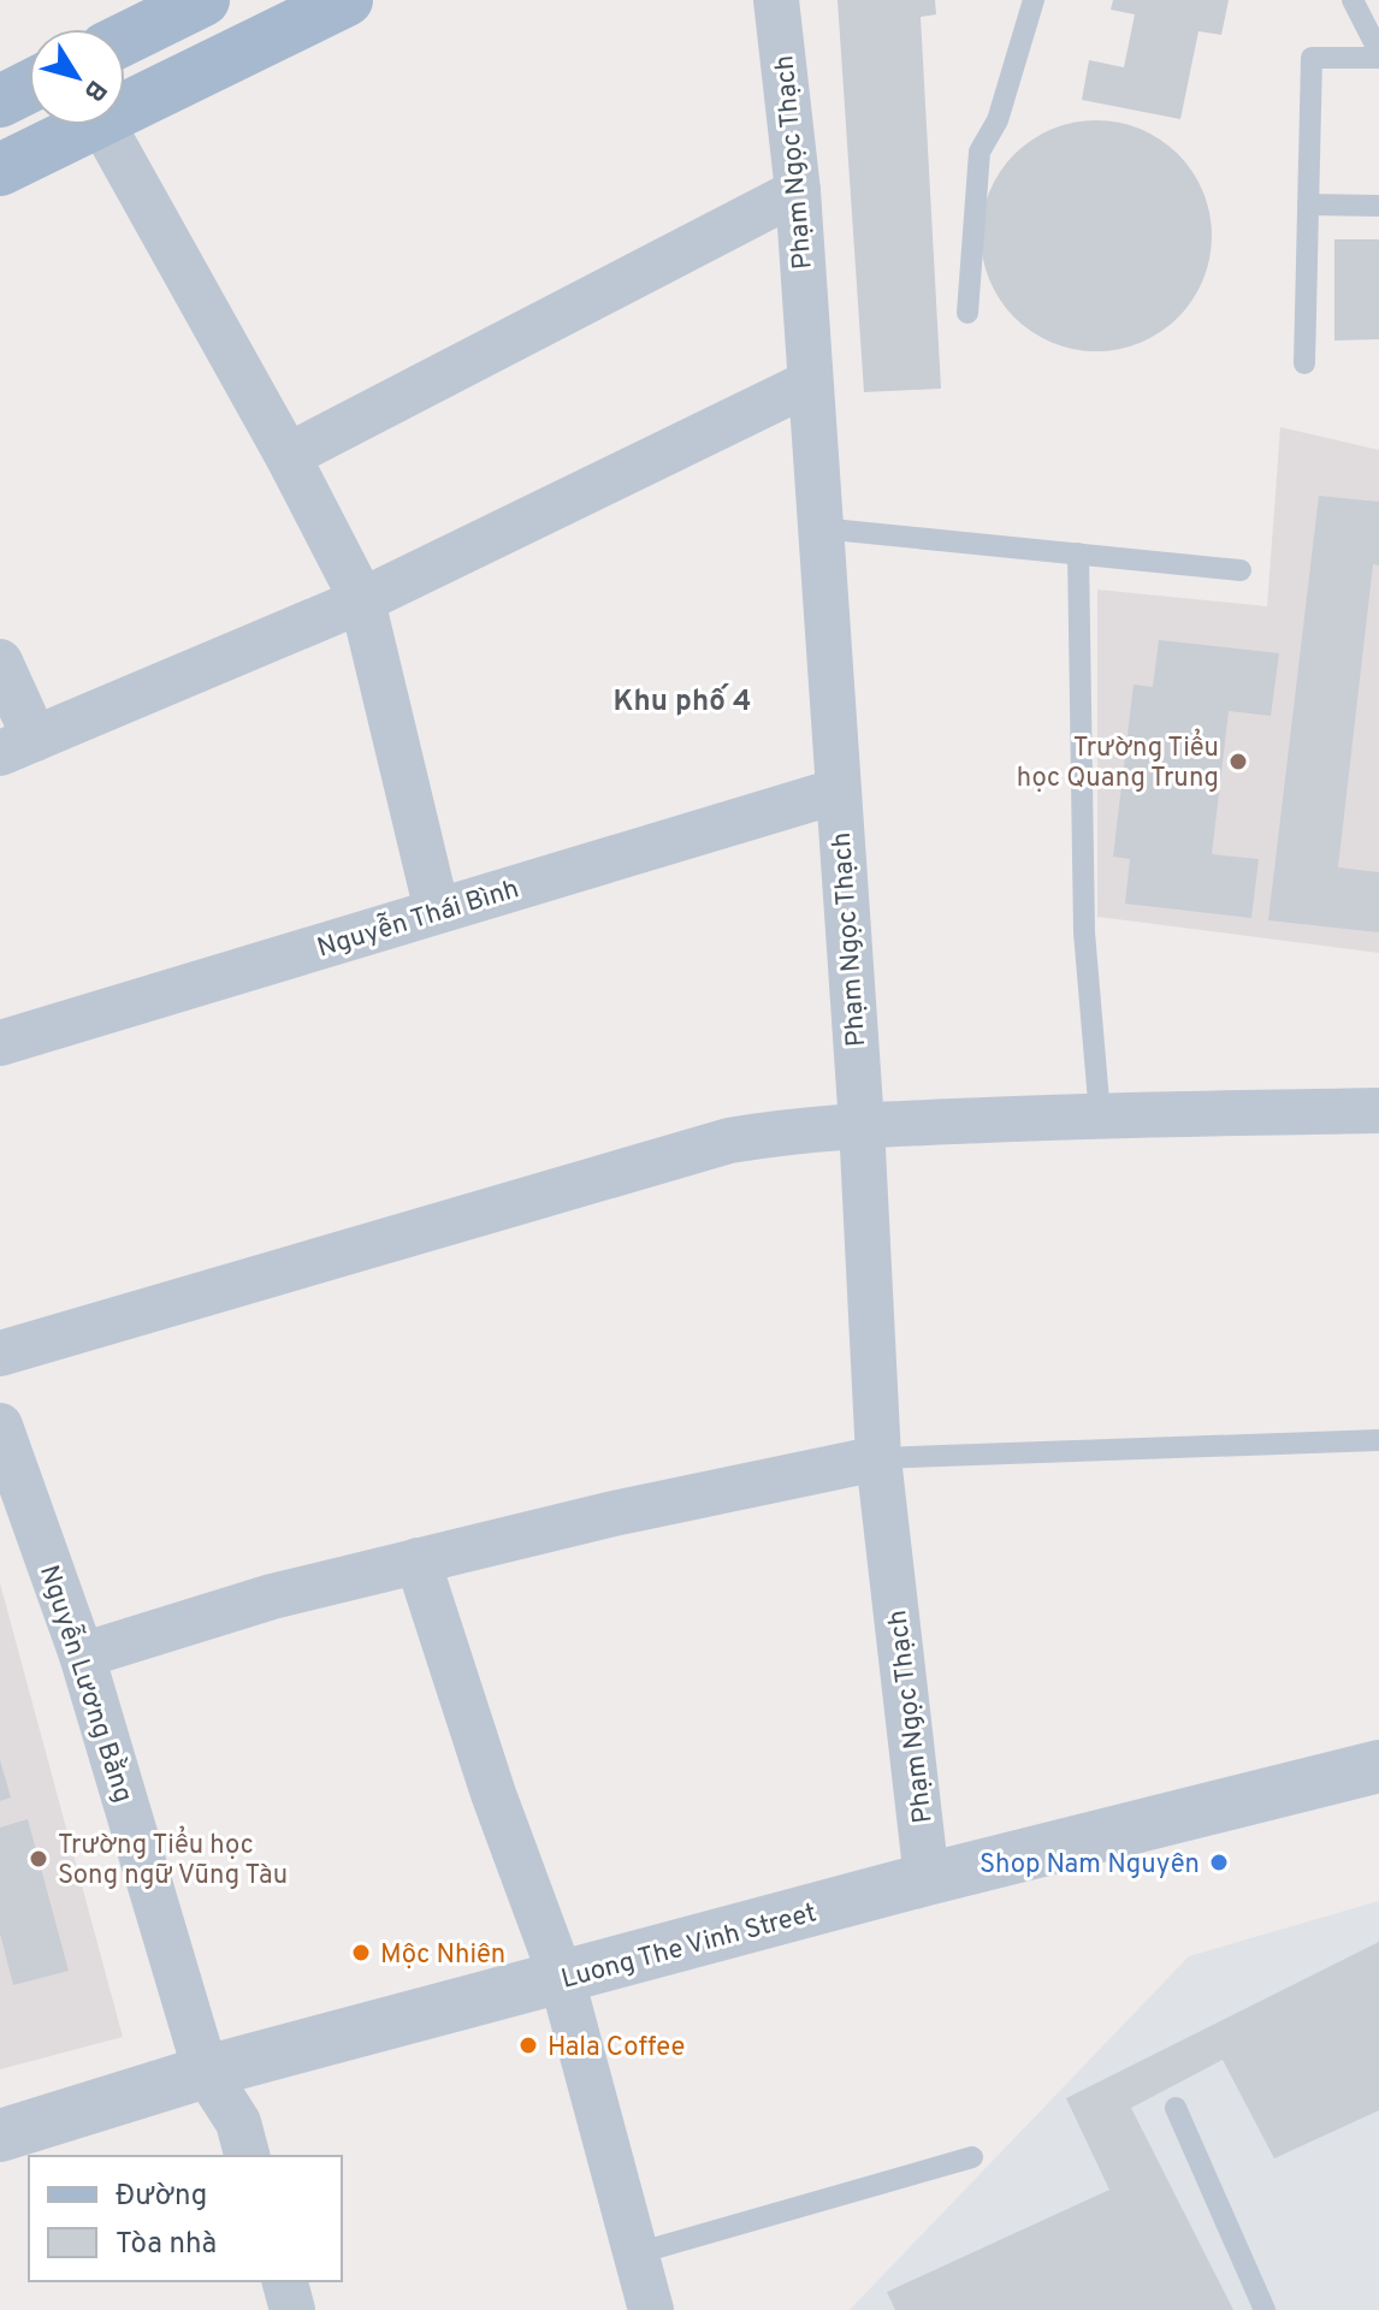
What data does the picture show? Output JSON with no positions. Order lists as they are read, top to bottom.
{
  "streets": {
    "street": [
      "Phạm Ngọc Thạch",
      "Nguyễn Thái Bình",
      "Nguyễn Lương Bằng",
      "Luong The Vinh Street"
    ]
  },
  "crossings": [
    ["Phạm Ngọc Thạch", "Nguyễn Thái Bình"],
    ["Phạm Ngọc Thạch", "Luong The Vinh Street"],
    ["Nguyễn Lương Bằng", "Luong The Vinh Street"]
  ],
  "districts": ["Khu phố 4"],
  "places": [
    "Trường Tiểu học Quang Trung",
    "Trường Tiểu học Song ngữ Vũng Tàu",
    "Shop Nam Nguyên",
    "Mộc Nhiên",
    "Hala Coffee"
  ],
  "legend": ["Đường", "Tòa nhà"],
  "north": "bottom right"
}
